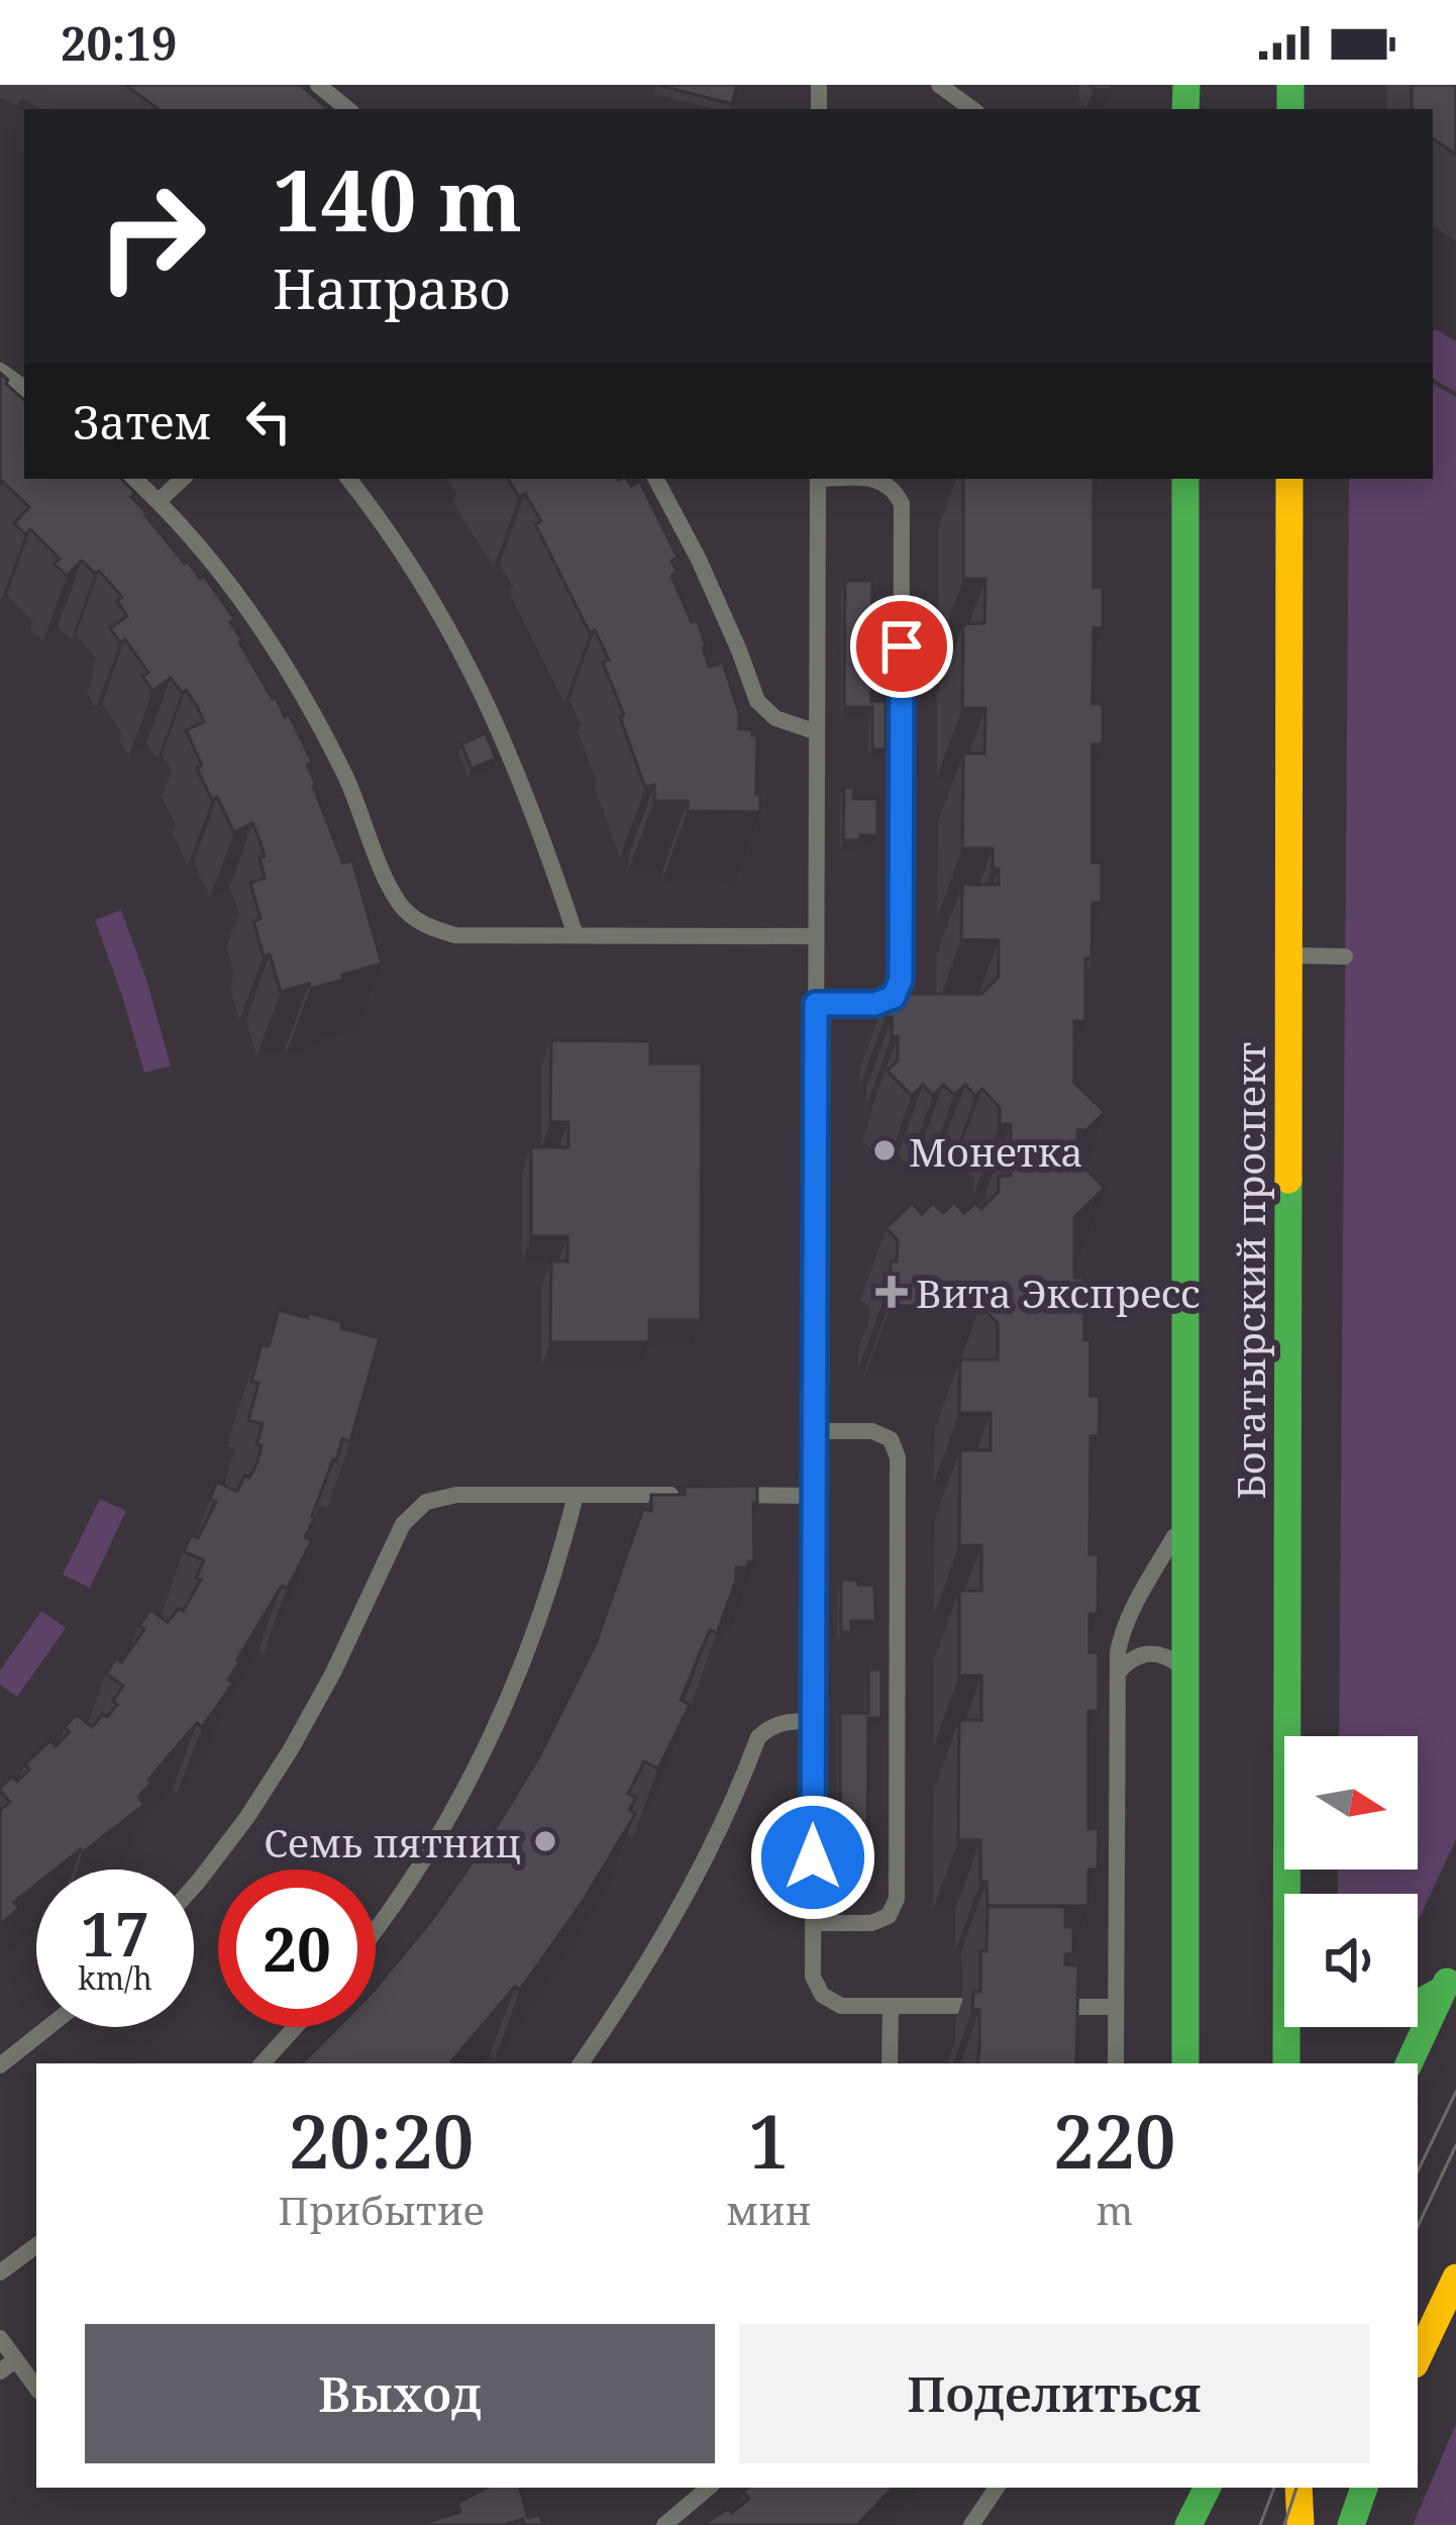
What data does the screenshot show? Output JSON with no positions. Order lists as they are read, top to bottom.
{
  "streets": {
    "main road": ["Богатырский проспект"]
  },
  "places": {
    "other": ["Монетка", "Семь пятниц"],
    "health": ["Вита Экспресс"]
  },
  "north": "right",
  "page": {
    "status": "20:19",
    "turn": ["140 m", "Направо"],
    "then": "Затем",
    "speed": "17 km/h",
    "limit": "20",
    "eta": [
      "20:20",
      "Прибытие",
      "1",
      "мин",
      "220",
      "m"
    ],
    "buttons": ["Выход", "Поделиться"]
  }
}
